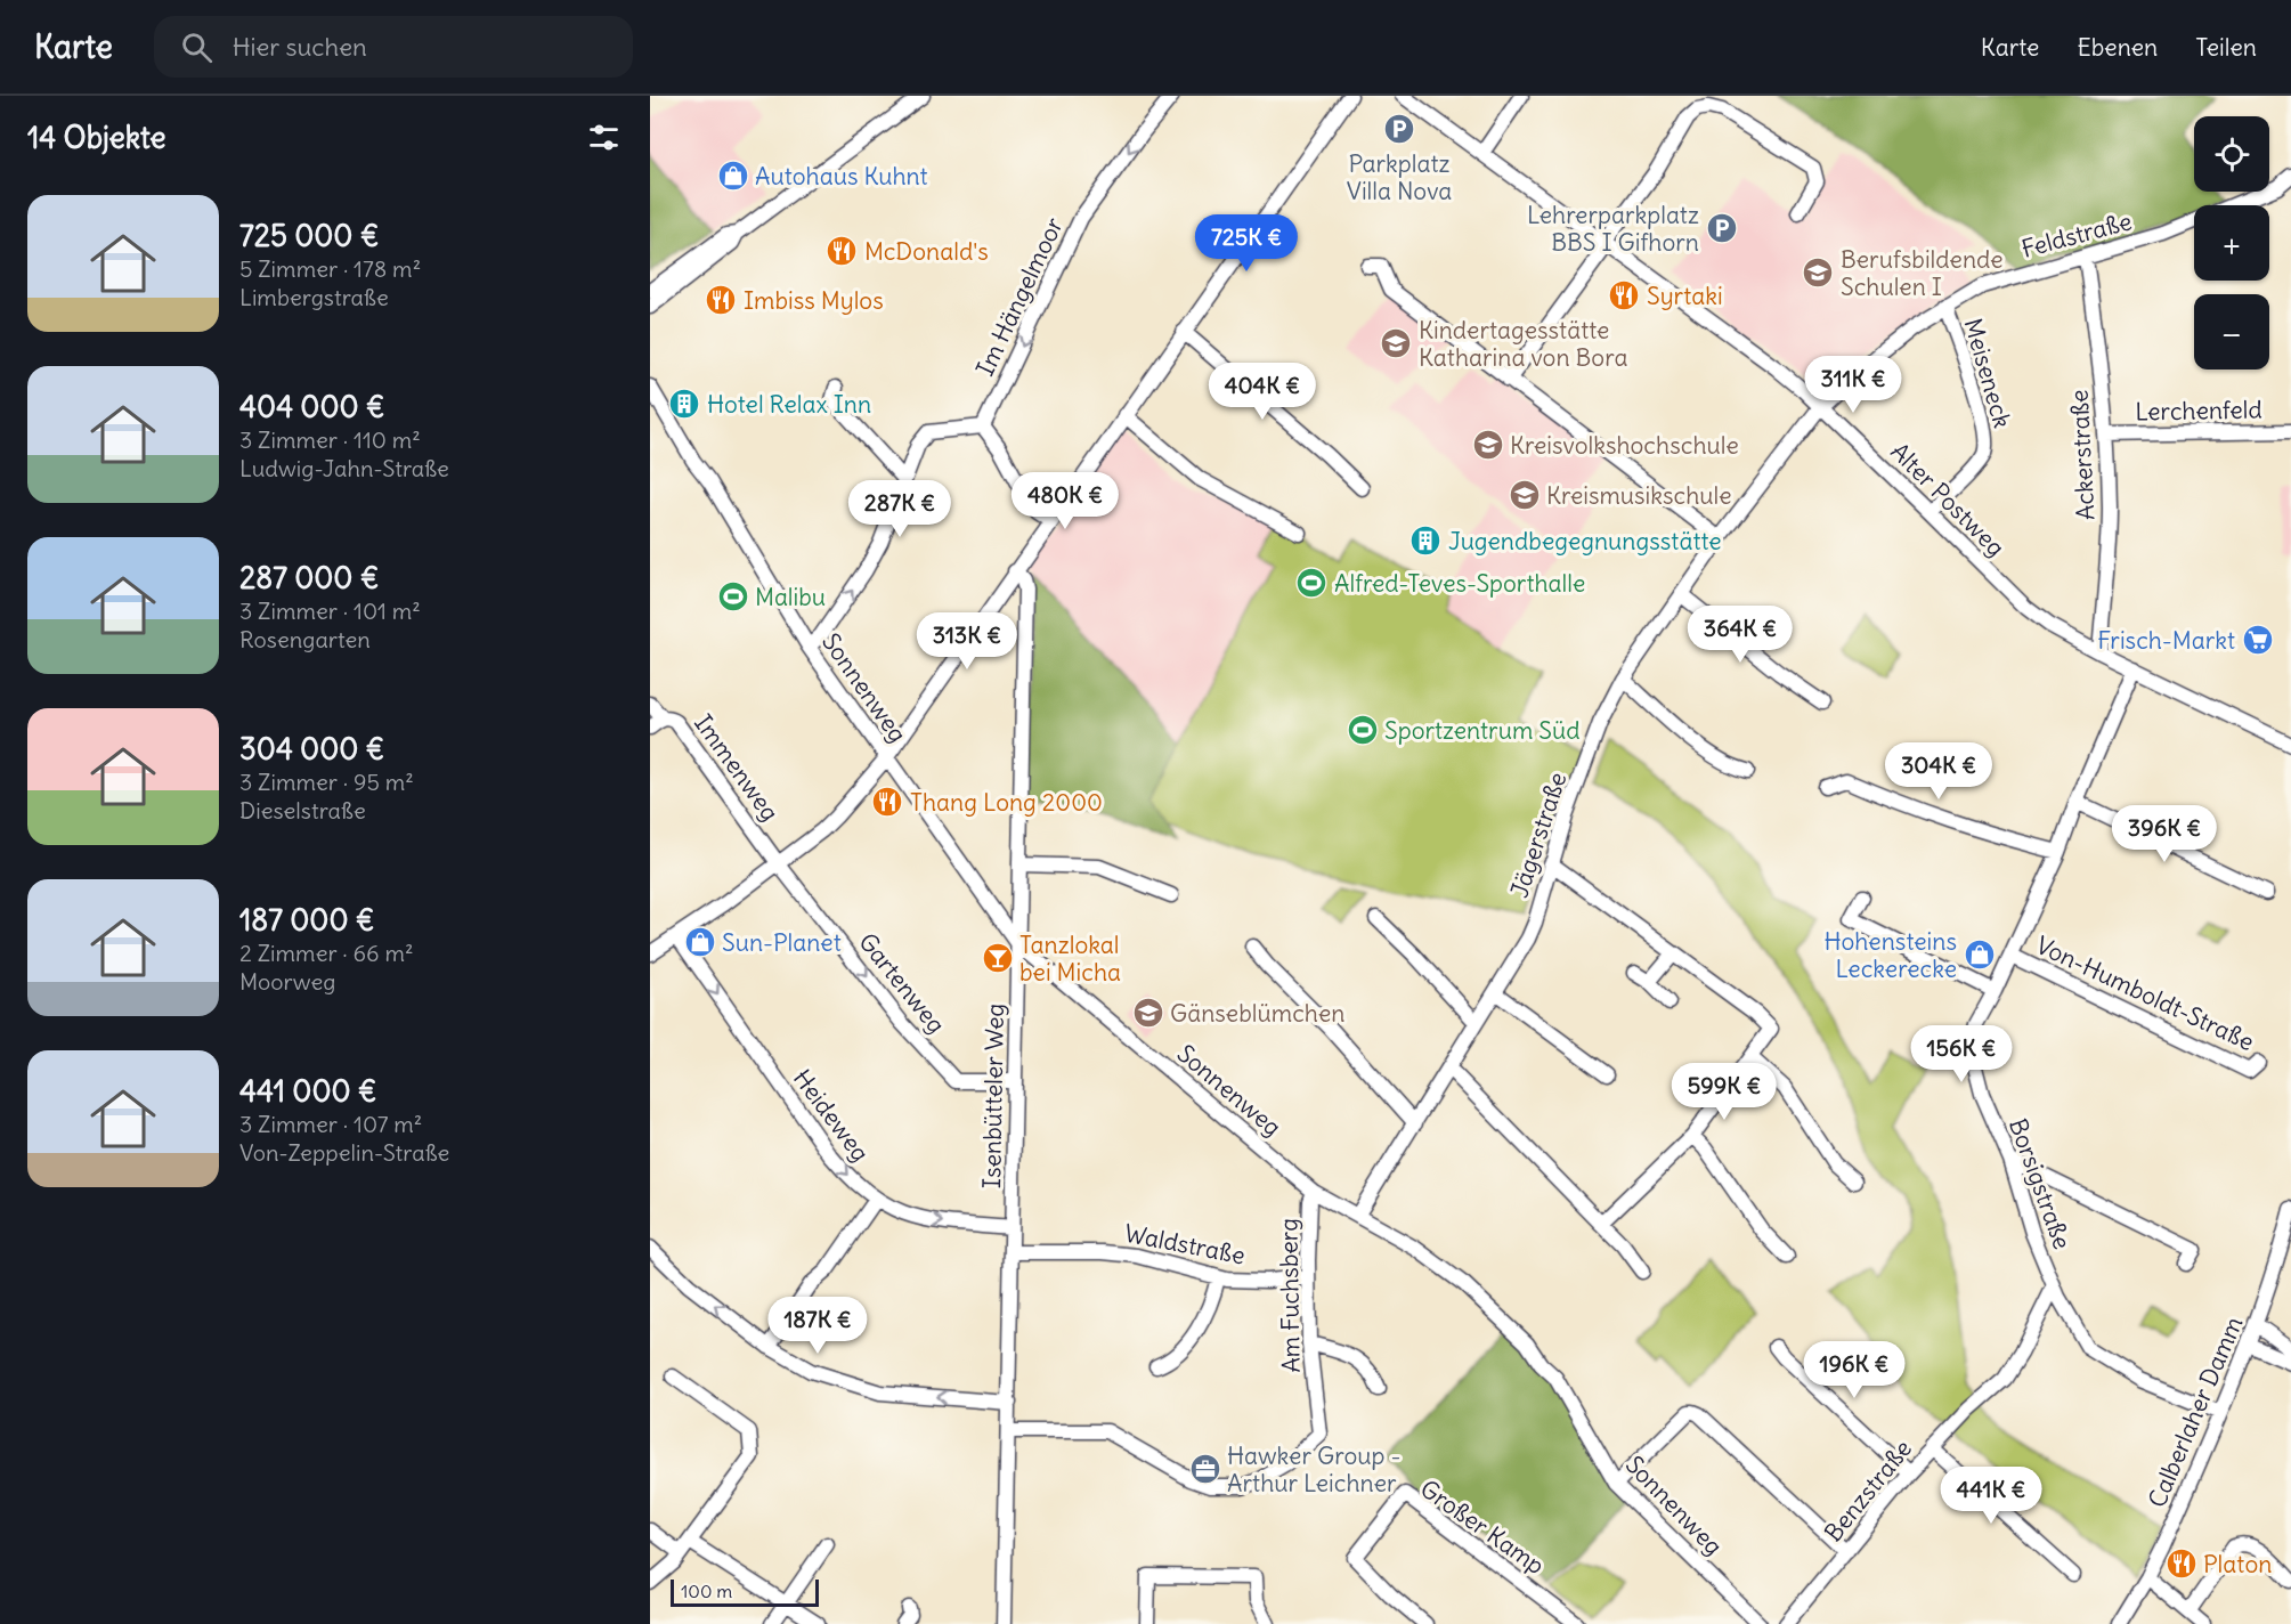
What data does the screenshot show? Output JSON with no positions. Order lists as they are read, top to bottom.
{
  "streets": {
    "street": [
      "Feldstraße",
      "Im Hängelmoor",
      "Meiseneck",
      "Lerchenfeld",
      "Ackerstraße",
      "Alter Postweg",
      "Sonnenweg",
      "Immenweg",
      "Jägerstraße",
      "Gartenweg",
      "Von-Humboldt-Straße",
      "Isenbütteler Weg",
      "Heideweg",
      "Borsigstraße",
      "Waldstraße",
      "Am Fuchsberg",
      "Calberlaher Damm",
      "Benzstraße",
      "Großer Kamp"
    ]
  },
  "crossings": [
    ["Feldstraße", "Meiseneck"],
    ["Feldstraße", "Ackerstraße"],
    ["Feldstraße", "Alter Postweg"],
    ["Feldstraße", "Jägerstraße"],
    ["Meiseneck", "Alter Postweg"],
    ["Lerchenfeld", "Ackerstraße"],
    ["Ackerstraße", "Alter Postweg"],
    ["Alter Postweg", "Jägerstraße"],
    ["Alter Postweg", "Borsigstraße"],
    ["Sonnenweg", "Jägerstraße"],
    ["Sonnenweg", "Isenbütteler Weg"],
    ["Sonnenweg", "Am Fuchsberg"],
    ["Immenweg", "Gartenweg"],
    ["Gartenweg", "Isenbütteler Weg"],
    ["Von-Humboldt-Straße", "Borsigstraße"],
    ["Isenbütteler Weg", "Heideweg"],
    ["Isenbütteler Weg", "Waldstraße"],
    ["Isenbütteler Weg", "Am Fuchsberg"],
    ["Borsigstraße", "Calberlaher Damm"],
    ["Borsigstraße", "Benzstraße"],
    ["Waldstraße", "Am Fuchsberg"]
  ],
  "one_way": ["Im Hängelmoor", "Gartenweg", "Heideweg"],
  "places": {
    "parking": ["Parkplatz Villa Nova", "Lehrerparkplatz BBS I Gifhorn"],
    "shop": ["Autohaus Kuhnt", "Sun-Planet", "Hohensteins Leckerecke"],
    "restaurant": [
      "McDonald's",
      "Syrtaki",
      "Imbiss Mylos",
      "Thang Long 2000",
      "Platon"
    ],
    "school or university": [
      "Berufsbildende Schulen I",
      "Kindertagesstätte Katharina von Bora",
      "Kreisvolkshochschule",
      "Kreismusikschule",
      "Gänseblümchen"
    ],
    "building": ["Hotel Relax Inn", "Jugendbegegnungsstätte"],
    "sports": ["Alfred-Teves-Sporthalle", "Malibu", "Sportzentrum Süd"],
    "supermarket": ["Frisch-Markt"],
    "bar": ["Tanzlokal bei Micha"],
    "office": ["Hawker Group - Arthur Leichner"]
  },
  "scale_bar": "100 m",
  "page": {
    "header": "Karte",
    "search": "Hier suchen",
    "nav": ["Karte", "Ebenen", "Teilen"],
    "heading": "14 Objekte",
    "map_buttons": ["+", "−"],
    "list": [
      {
        "name": "725 000 €",
        "note": "5 Zimmer · 178 m² · Limbergstraße"
      },
      {
        "name": "404 000 €",
        "note": "3 Zimmer · 110 m² · Ludwig-Jahn-Straße"
      },
      {
        "name": "287 000 €",
        "note": "3 Zimmer · 101 m² · Rosengarten"
      },
      {
        "name": "304 000 €",
        "note": "3 Zimmer · 95 m² · Dieselstraße"
      },
      {
        "name": "187 000 €",
        "note": "2 Zimmer · 66 m² · Moorweg"
      },
      {
        "name": "441 000 €",
        "note": "3 Zimmer · 107 m² · Von-Zeppelin-Straße"
      }
    ],
    "price": [
      "725K €",
      "311K €",
      "404K €",
      "480K €",
      "287K €",
      "364K €",
      "313K €",
      "304K €",
      "396K €",
      "156K €",
      "599K €",
      "187K €",
      "196K €",
      "441K €"
    ],
    "scale": "100 m"
  }
}
